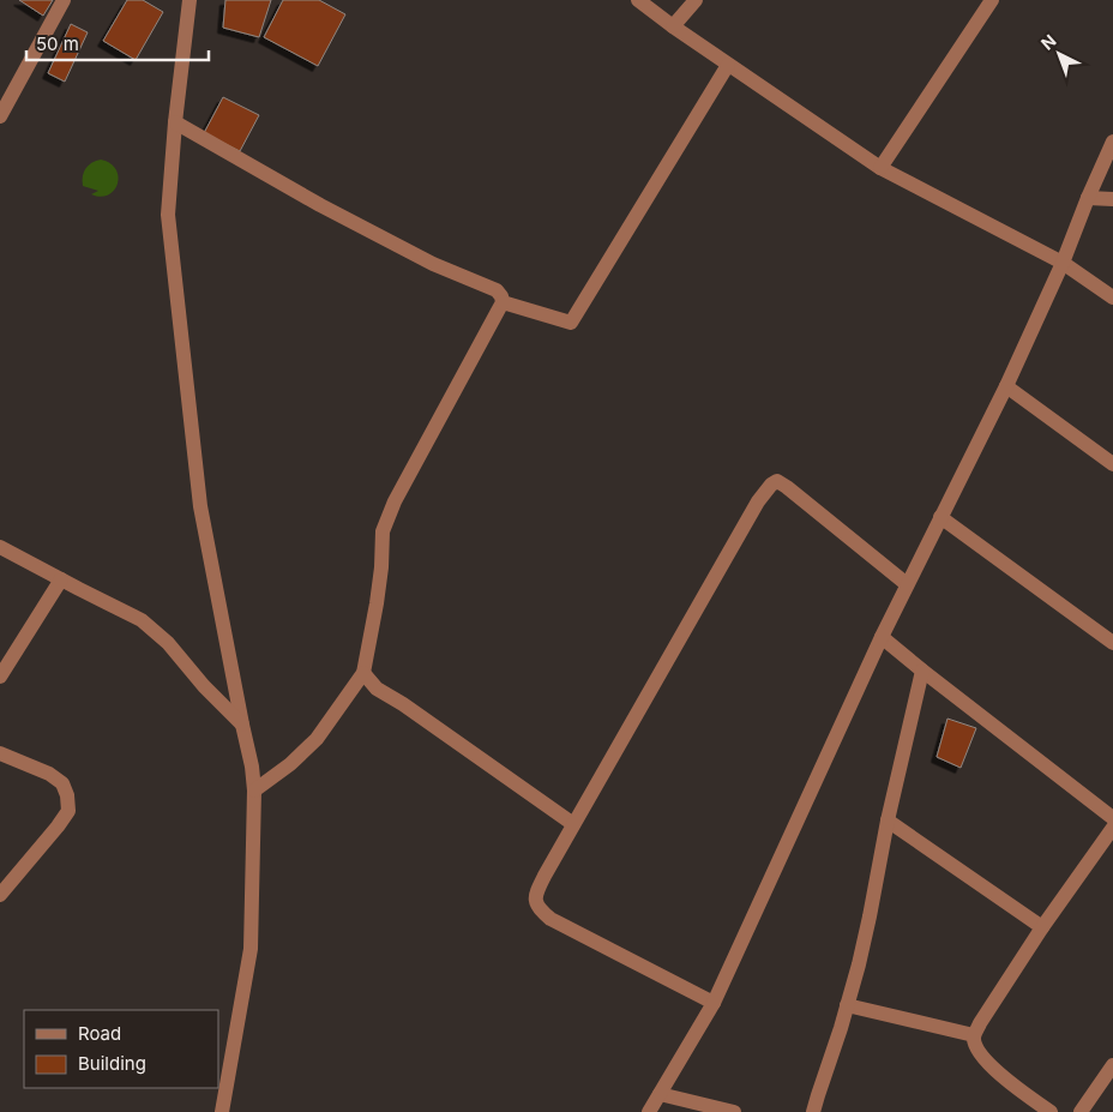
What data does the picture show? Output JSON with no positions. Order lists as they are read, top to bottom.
{
  "legend": ["Road", "Building"],
  "scale_bar": "50 m",
  "north": "top left"
}
